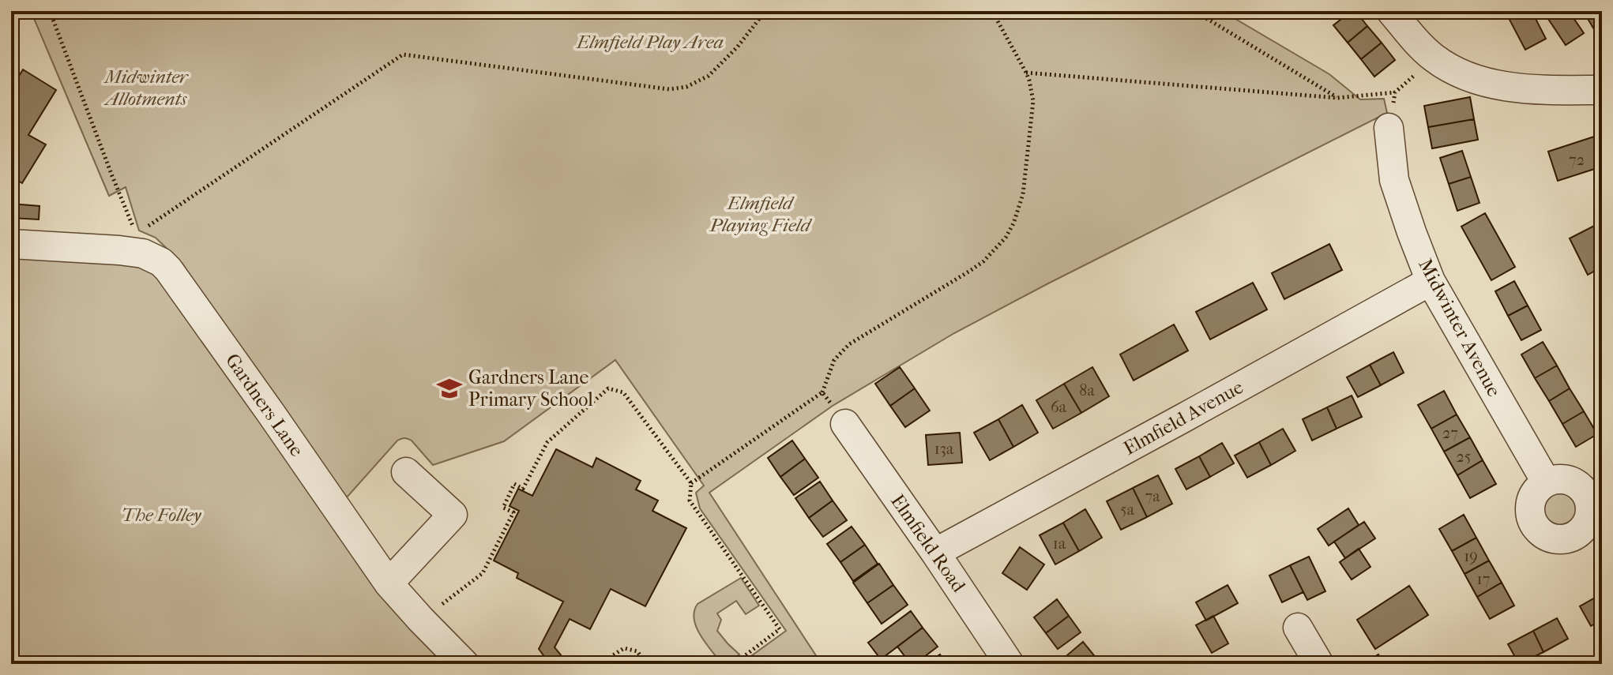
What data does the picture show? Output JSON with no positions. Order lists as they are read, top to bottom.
{
  "streets": {
    "street": [
      "Midwinter Avenue",
      "Gardners Lane",
      "Elmfield Avenue",
      "Elmfield Road"
    ]
  },
  "crossings": [
    ["Midwinter Avenue", "Elmfield Avenue"],
    ["Elmfield Avenue", "Elmfield Road"]
  ],
  "parks": [
    "Elmfield Play Area",
    "Midwinter Allotments",
    "Elmfield Playing Field",
    "The Folley"
  ],
  "places": {
    "school or university": ["Gardners Lane Primary School"]
  },
  "house_numbers": [
    "72",
    "8a",
    "6a",
    "27",
    "13a",
    "25",
    "7a",
    "5a",
    "1a",
    "19",
    "17"
  ]
}
